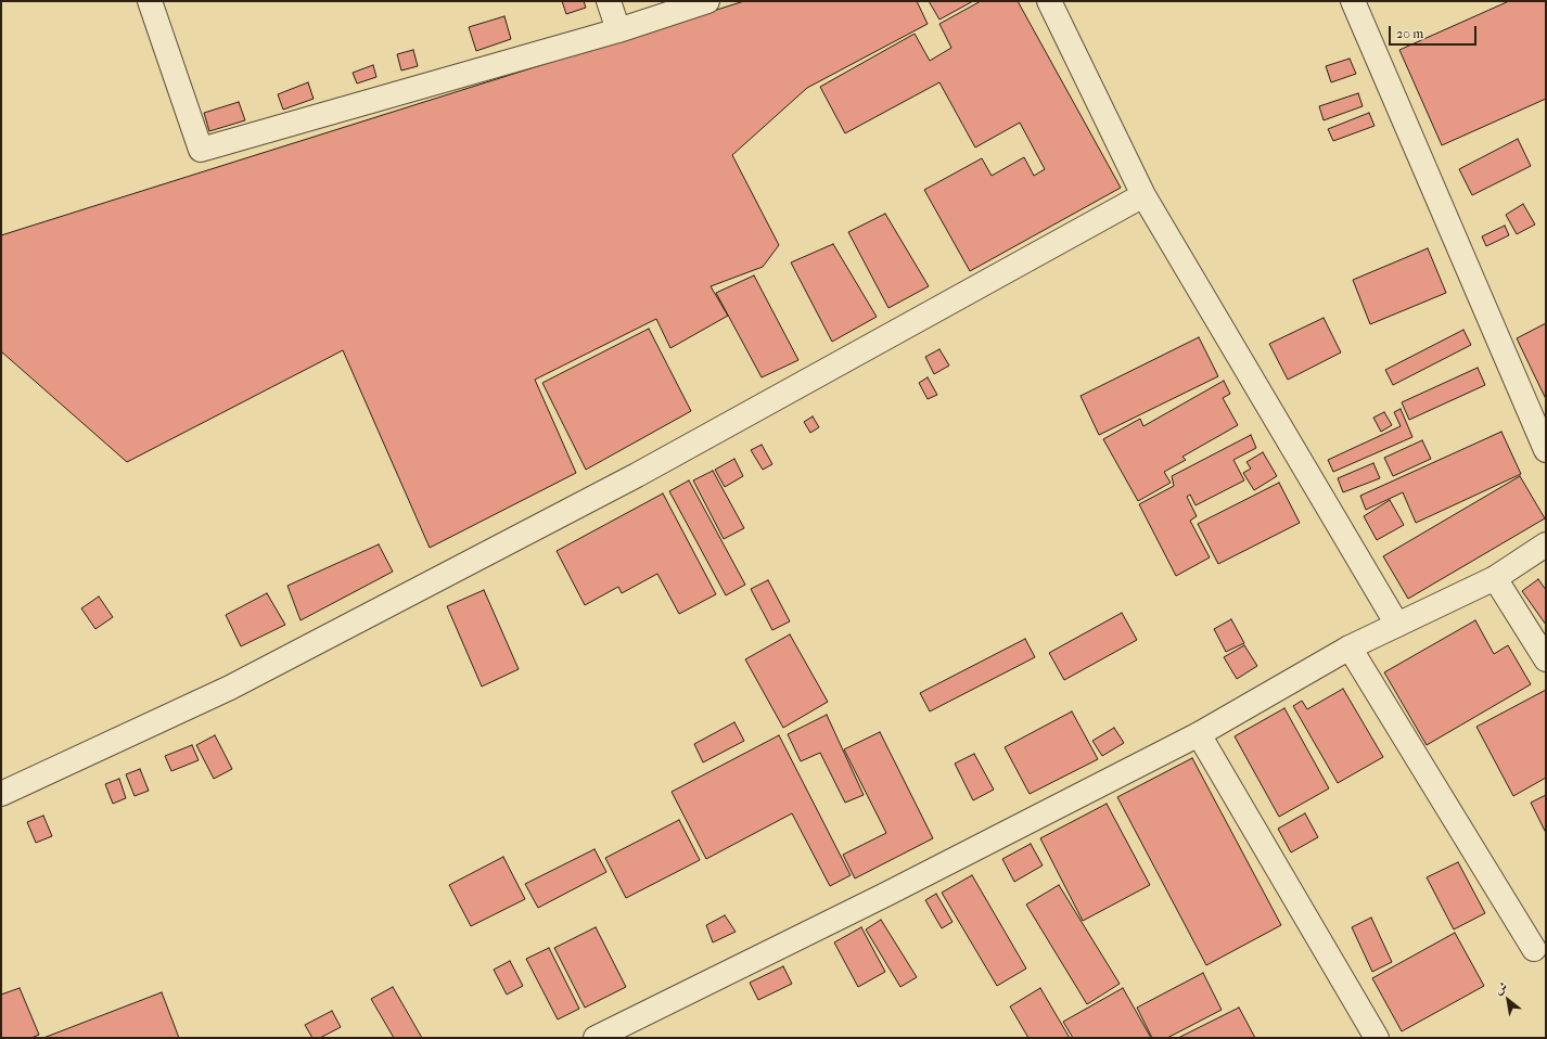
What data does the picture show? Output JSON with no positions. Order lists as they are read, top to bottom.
{
  "scale_bar": "20 m",
  "north": "top left"
}
